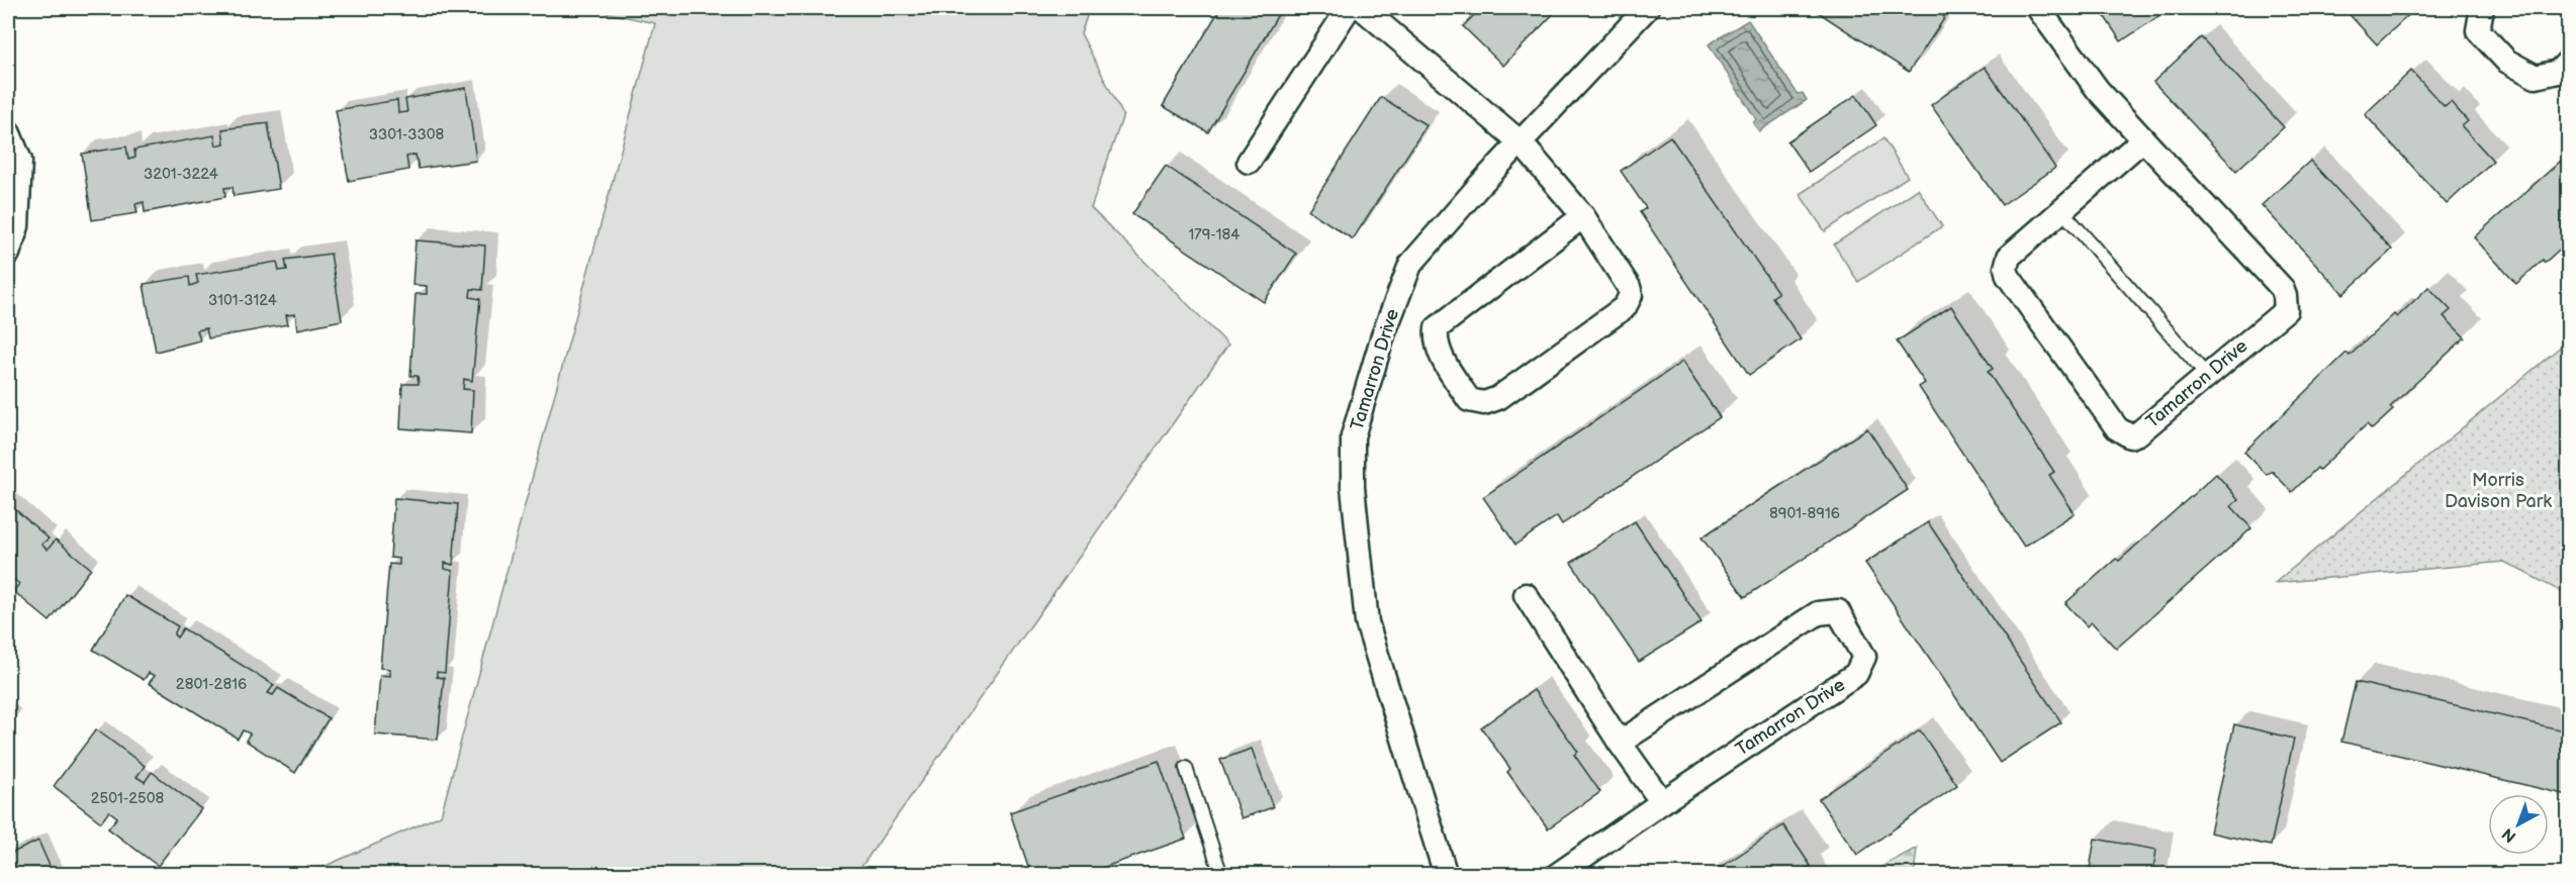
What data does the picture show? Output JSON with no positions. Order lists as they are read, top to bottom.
{
  "streets": {
    "street": ["Tamarron Drive"]
  },
  "parks": ["Morris Davison Park"],
  "house_numbers": [
    "3301-3308",
    "3201-3224",
    "179-184",
    "3101-3124",
    "8901-8916",
    "2801-2816",
    "2501-2508"
  ],
  "north": "bottom left"
}
